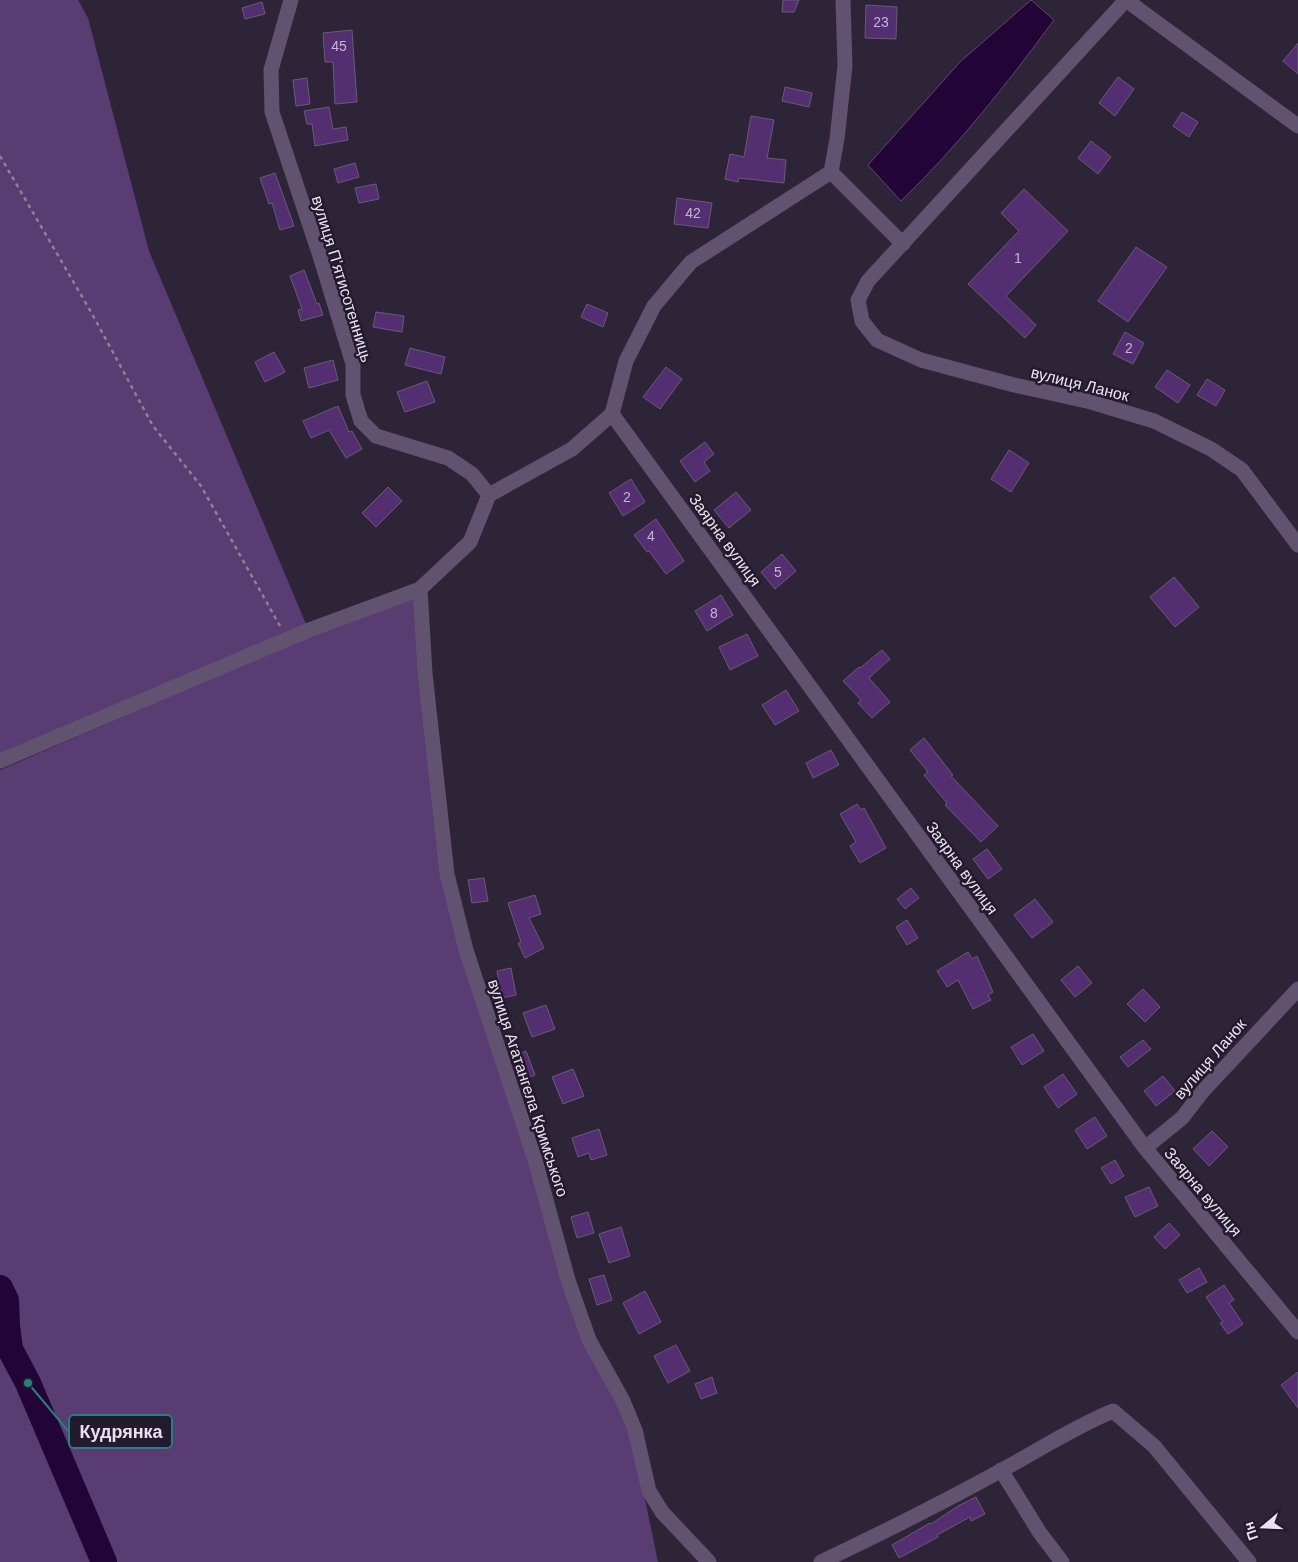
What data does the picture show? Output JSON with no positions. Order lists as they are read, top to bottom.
{
  "streets": {
    "street": [
      "вулиця Пʼятисотенниць",
      "вулиця Ланок",
      "Заярна вулиця",
      "вулиця Агатангела Кримського"
    ]
  },
  "crossings": [
    ["вулиця Ланок", "Заярна вулиця"]
  ],
  "places": ["Кудрянка"],
  "house_numbers": [
    "23",
    "45",
    "42",
    "1",
    "2",
    "2",
    "4",
    "5",
    "8"
  ],
  "north": "left"
}
